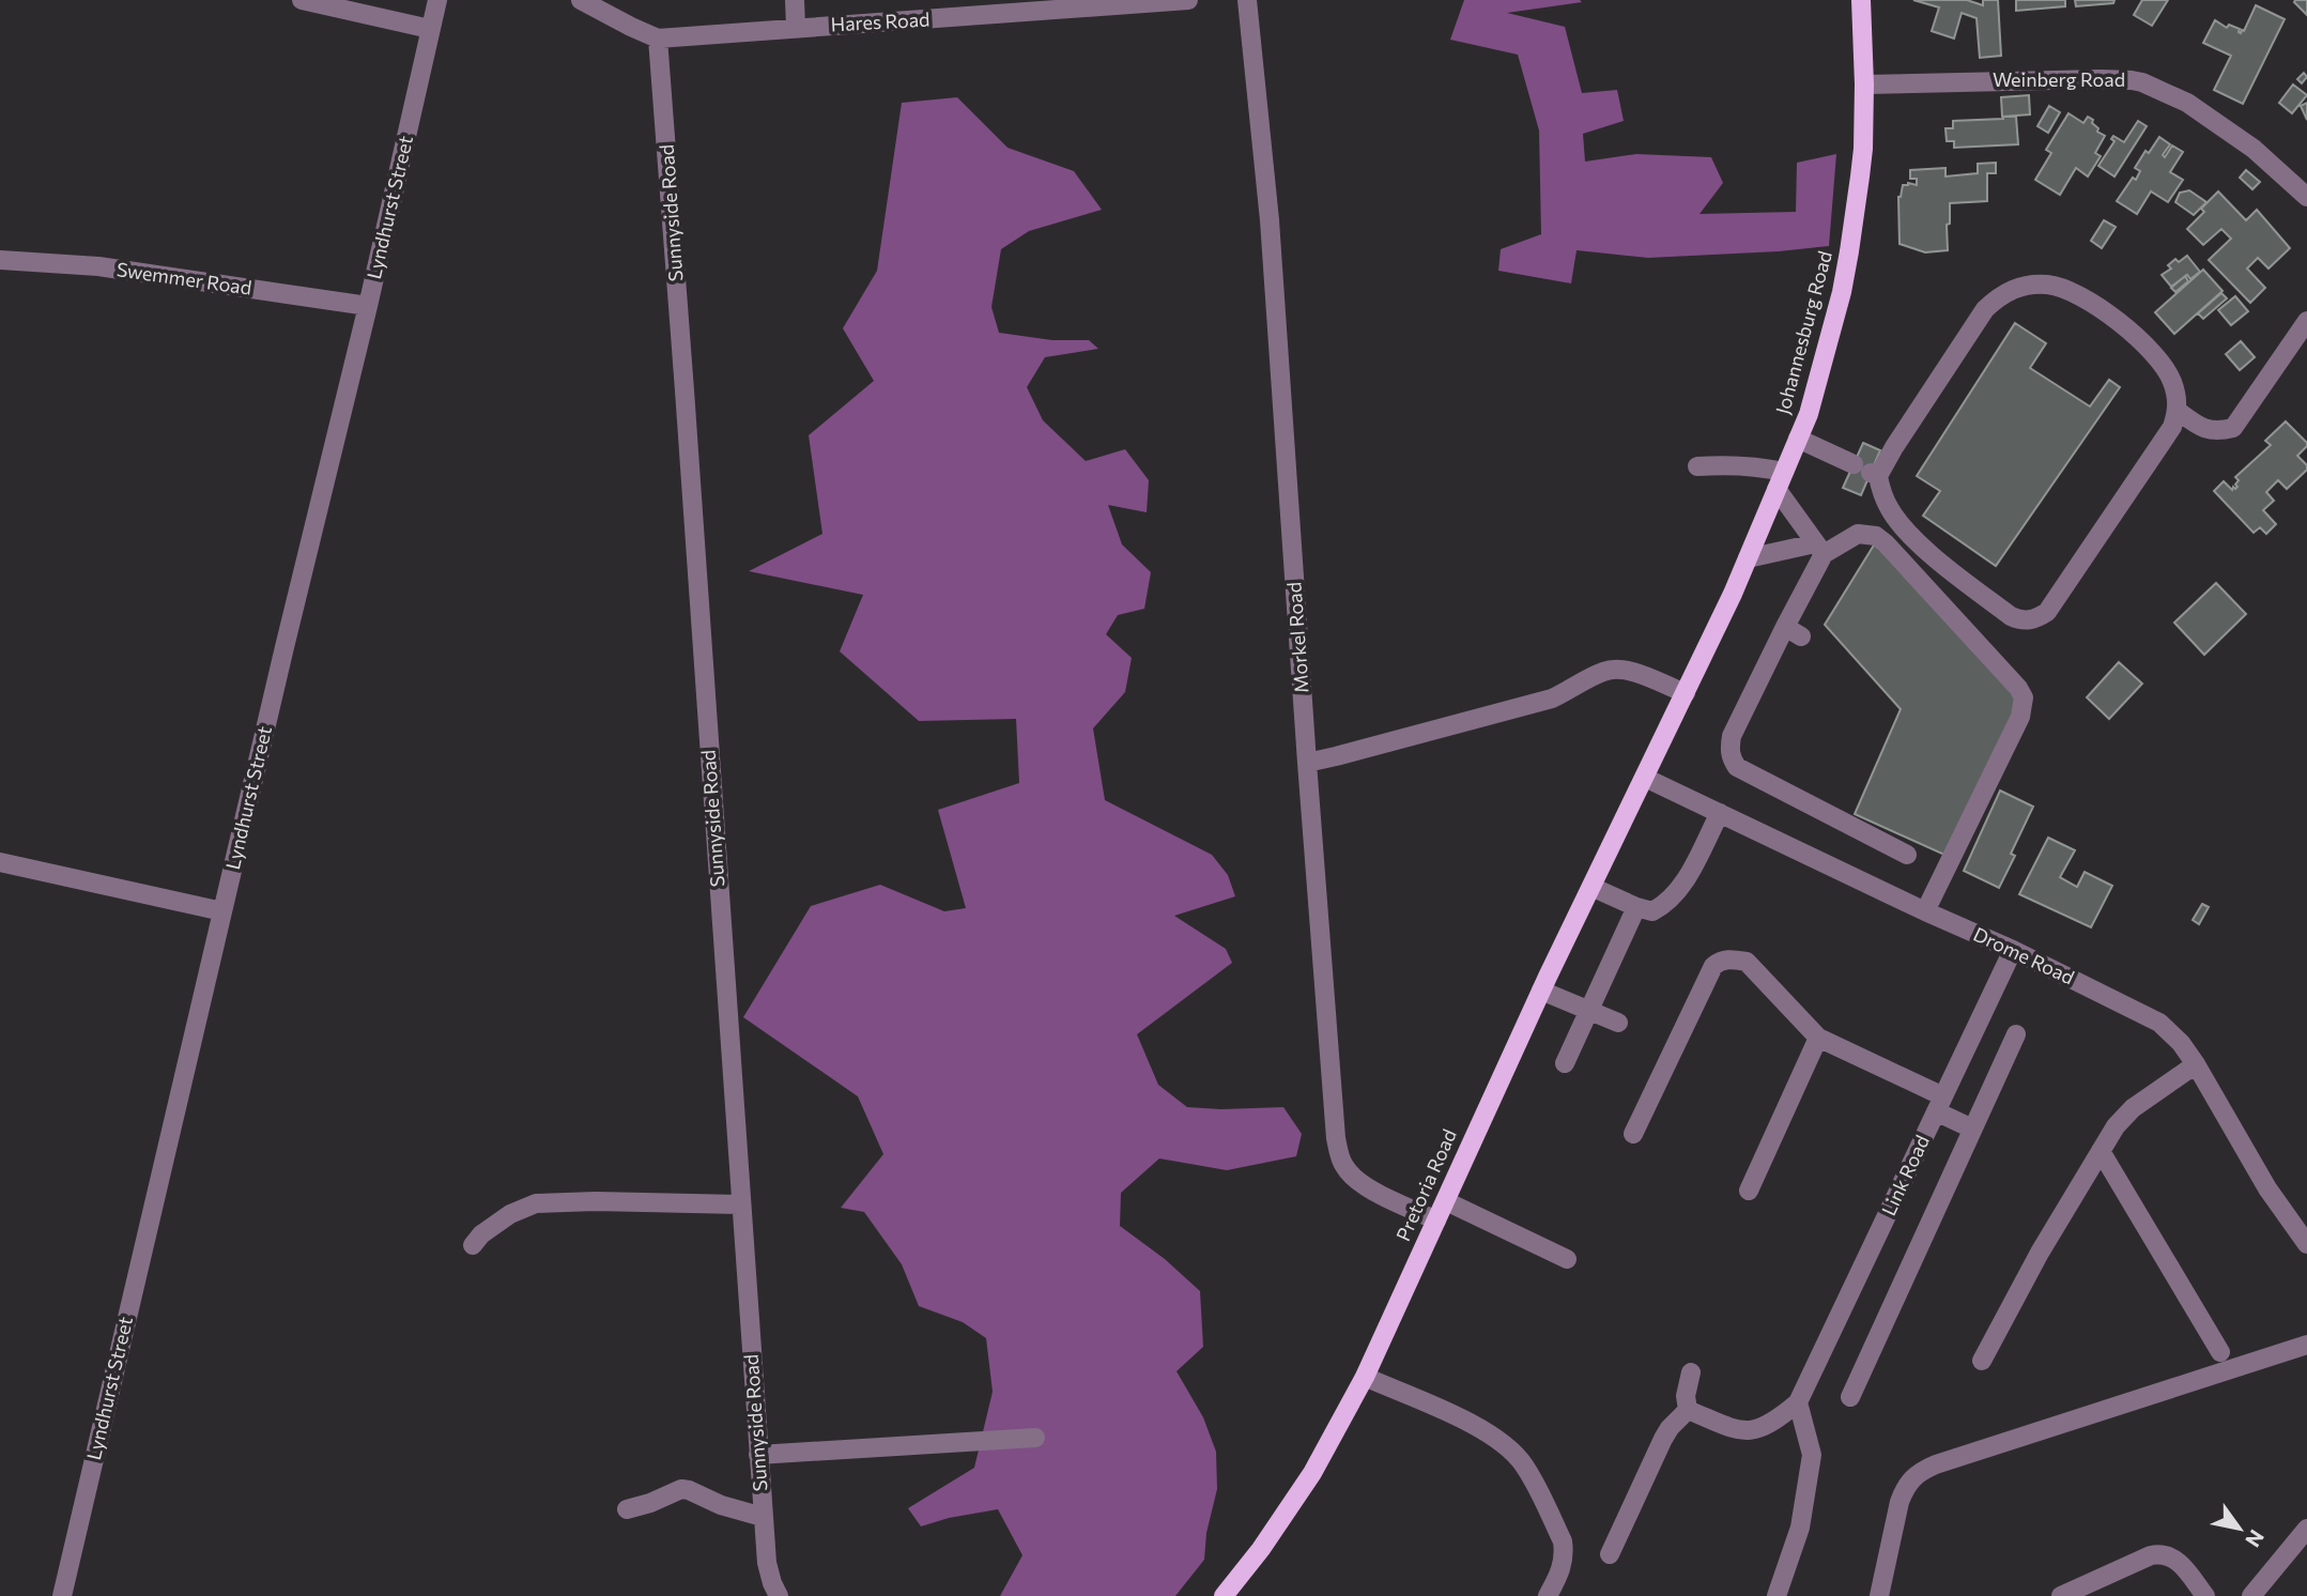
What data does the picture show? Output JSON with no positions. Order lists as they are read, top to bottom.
{
  "streets": {
    "main road": ["Johannesburg Road", "Pretoria Road"],
    "street": [
      "Hares Road",
      "Weinberg Road",
      "Lyndhurst Street",
      "Sunnyside Road",
      "Swemmer Road",
      "Morkel Road",
      "Drome Road",
      "Link Road"
    ]
  },
  "crossings": [
    ["Hares Road", "Sunnyside Road"],
    ["Weinberg Road", "Johannesburg Road"],
    ["Lyndhurst Street", "Swemmer Road"],
    ["Johannesburg Road", "Drome Road"],
    ["Johannesburg Road", "Pretoria Road"],
    ["Morkel Road", "Pretoria Road"],
    ["Drome Road", "Link Road"],
    ["Drome Road", "Pretoria Road"]
  ],
  "north": "bottom right"
}
